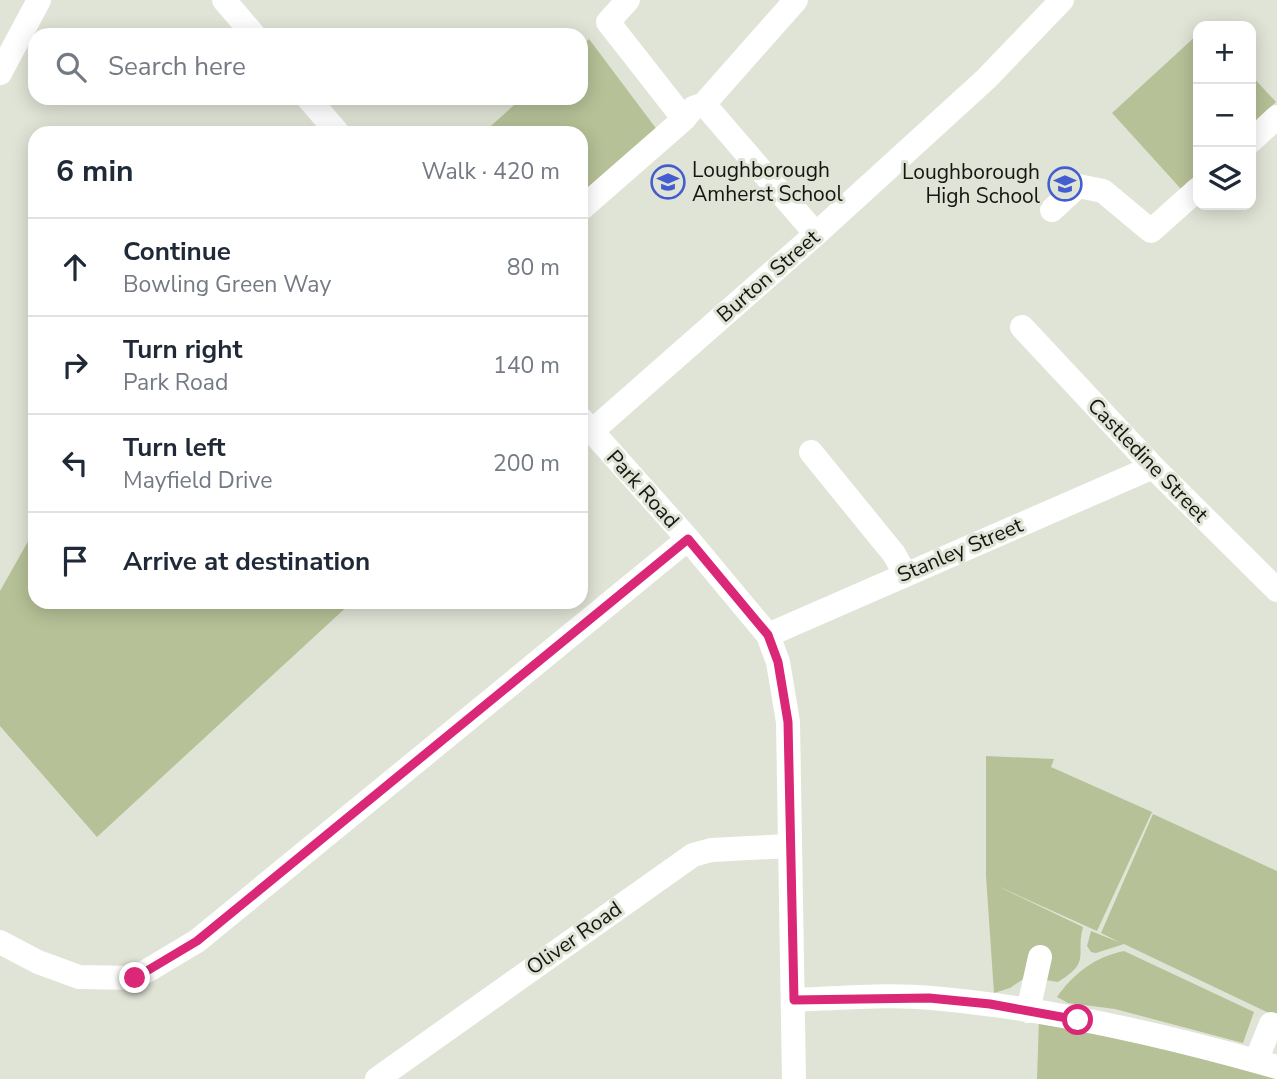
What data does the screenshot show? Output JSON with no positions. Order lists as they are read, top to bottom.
{
  "streets": {
    "street": [
      "Burton Street",
      "Castledine Street",
      "Park Road",
      "Stanley Street",
      "Oliver Road"
    ]
  },
  "crossings": [
    ["Castledine Street", "Stanley Street"],
    ["Park Road", "Stanley Street"],
    ["Park Road", "Oliver Road"]
  ],
  "places": {
    "school or university": ["Loughborough Amherst School", "Loughborough High School"]
  },
  "page": {
    "map_buttons": ["+", "−"],
    "search": "Search here",
    "heading": ["6 min", "Walk · 420 m"],
    "list": [
      ["Continue", "Bowling Green Way", "80 m"],
      ["Turn right", "Park Road", "140 m"],
      ["Turn left", "Mayfield Drive", "200 m"],
      "Arrive at destination"
    ]
  }
}
